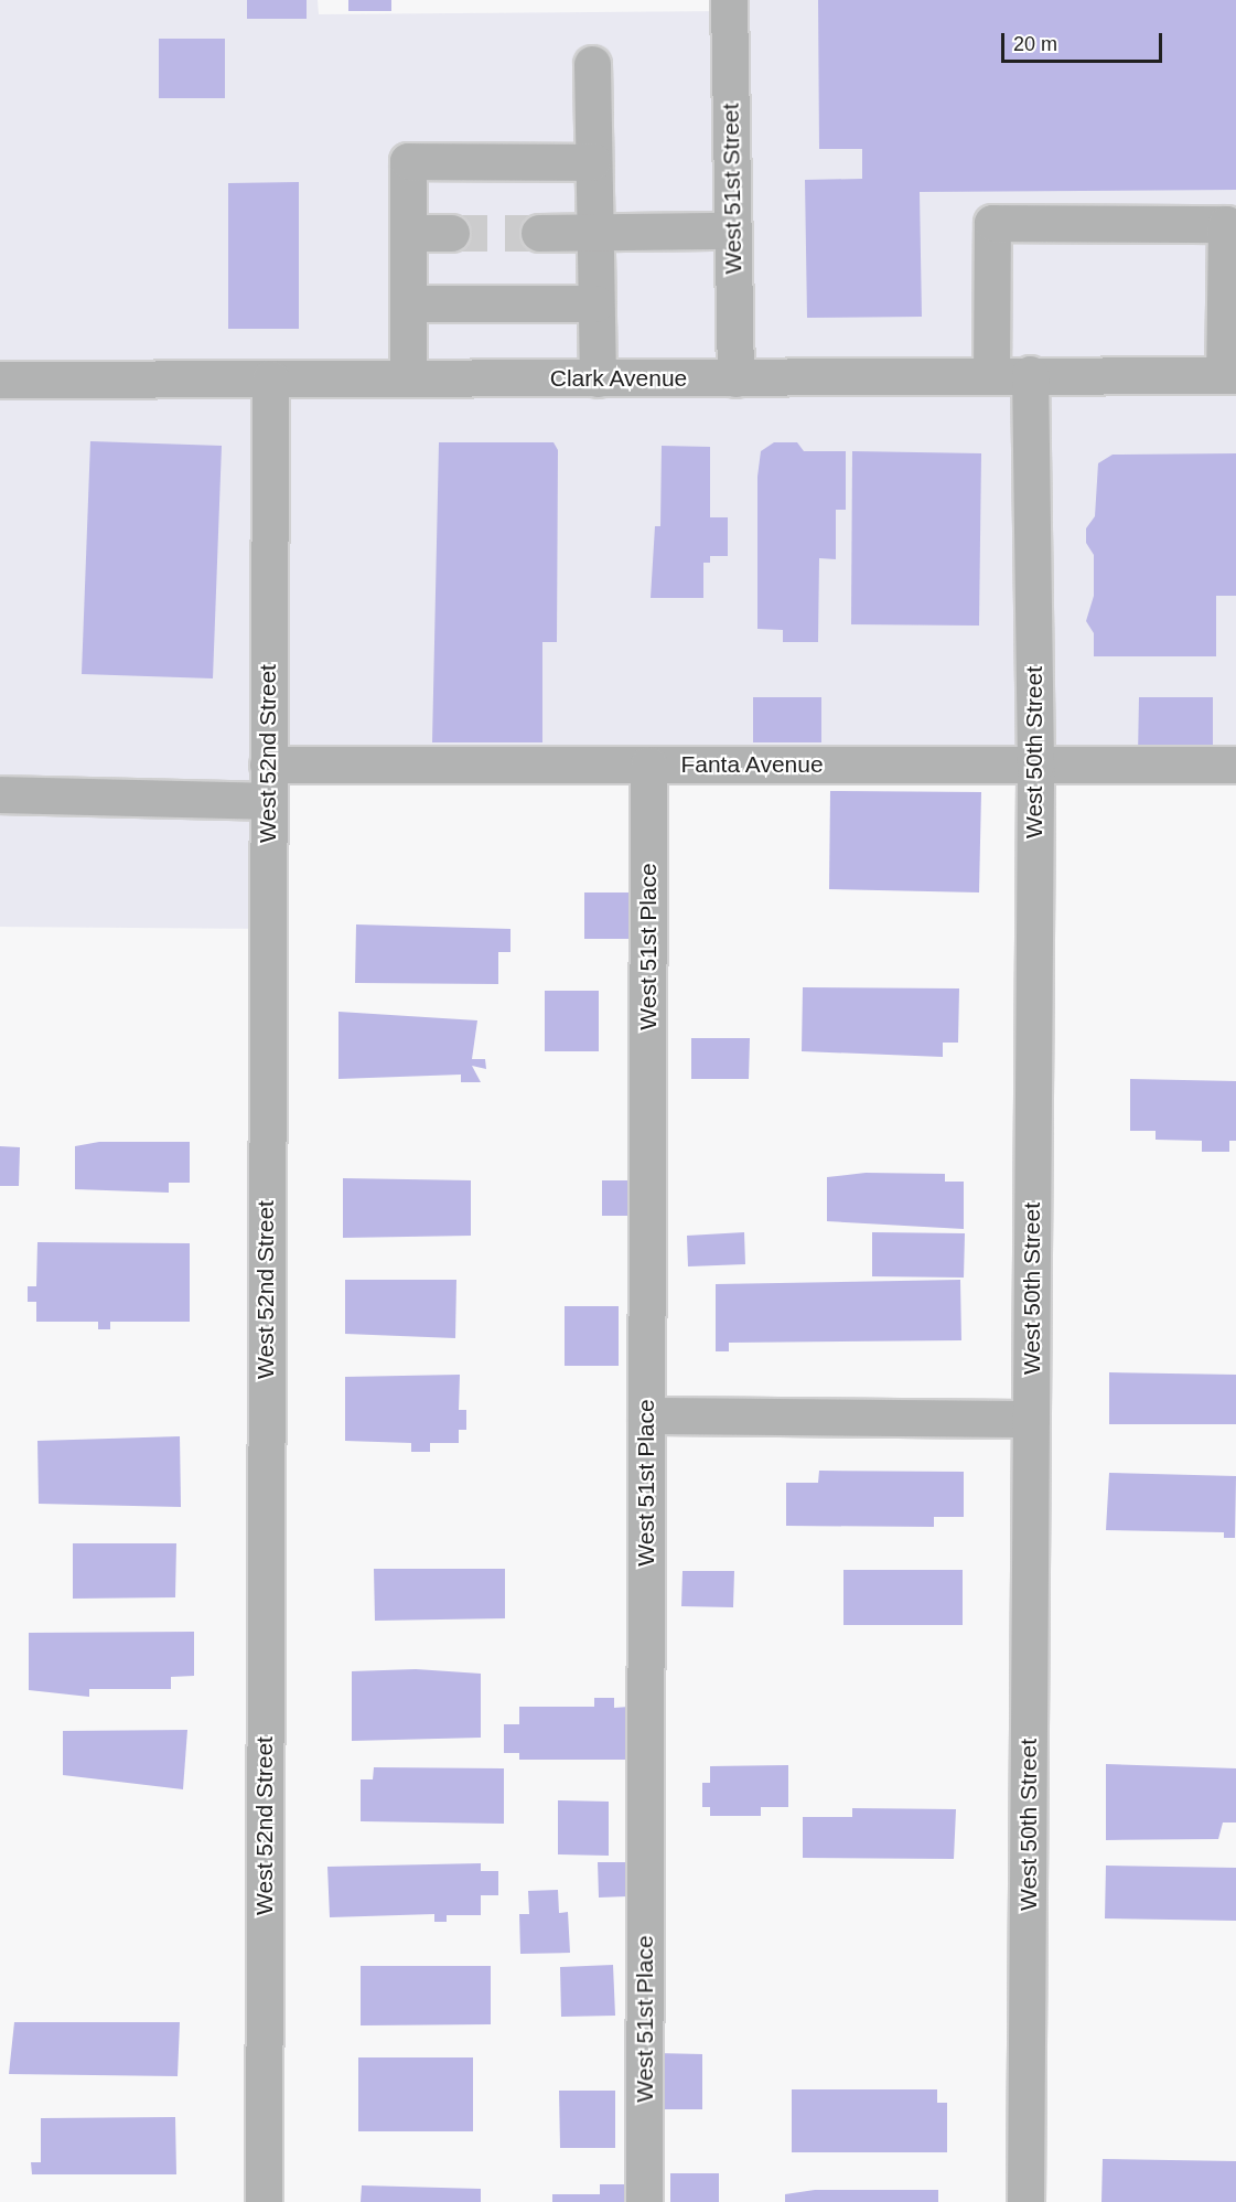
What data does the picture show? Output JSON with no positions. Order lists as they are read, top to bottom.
{
  "streets": {
    "street": [
      "West 51st Street",
      "Clark Avenue",
      "West 50th Street",
      "West 52nd Street",
      "Fanta Avenue",
      "West 51st Place"
    ]
  },
  "crossings": [
    ["West 51st Street", "Clark Avenue"],
    ["Clark Avenue", "West 50th Street"],
    ["Clark Avenue", "West 52nd Street"],
    ["West 50th Street", "Fanta Avenue"],
    ["West 52nd Street", "Fanta Avenue"],
    ["Fanta Avenue", "West 51st Place"]
  ],
  "scale_bar": "20 m"
}
